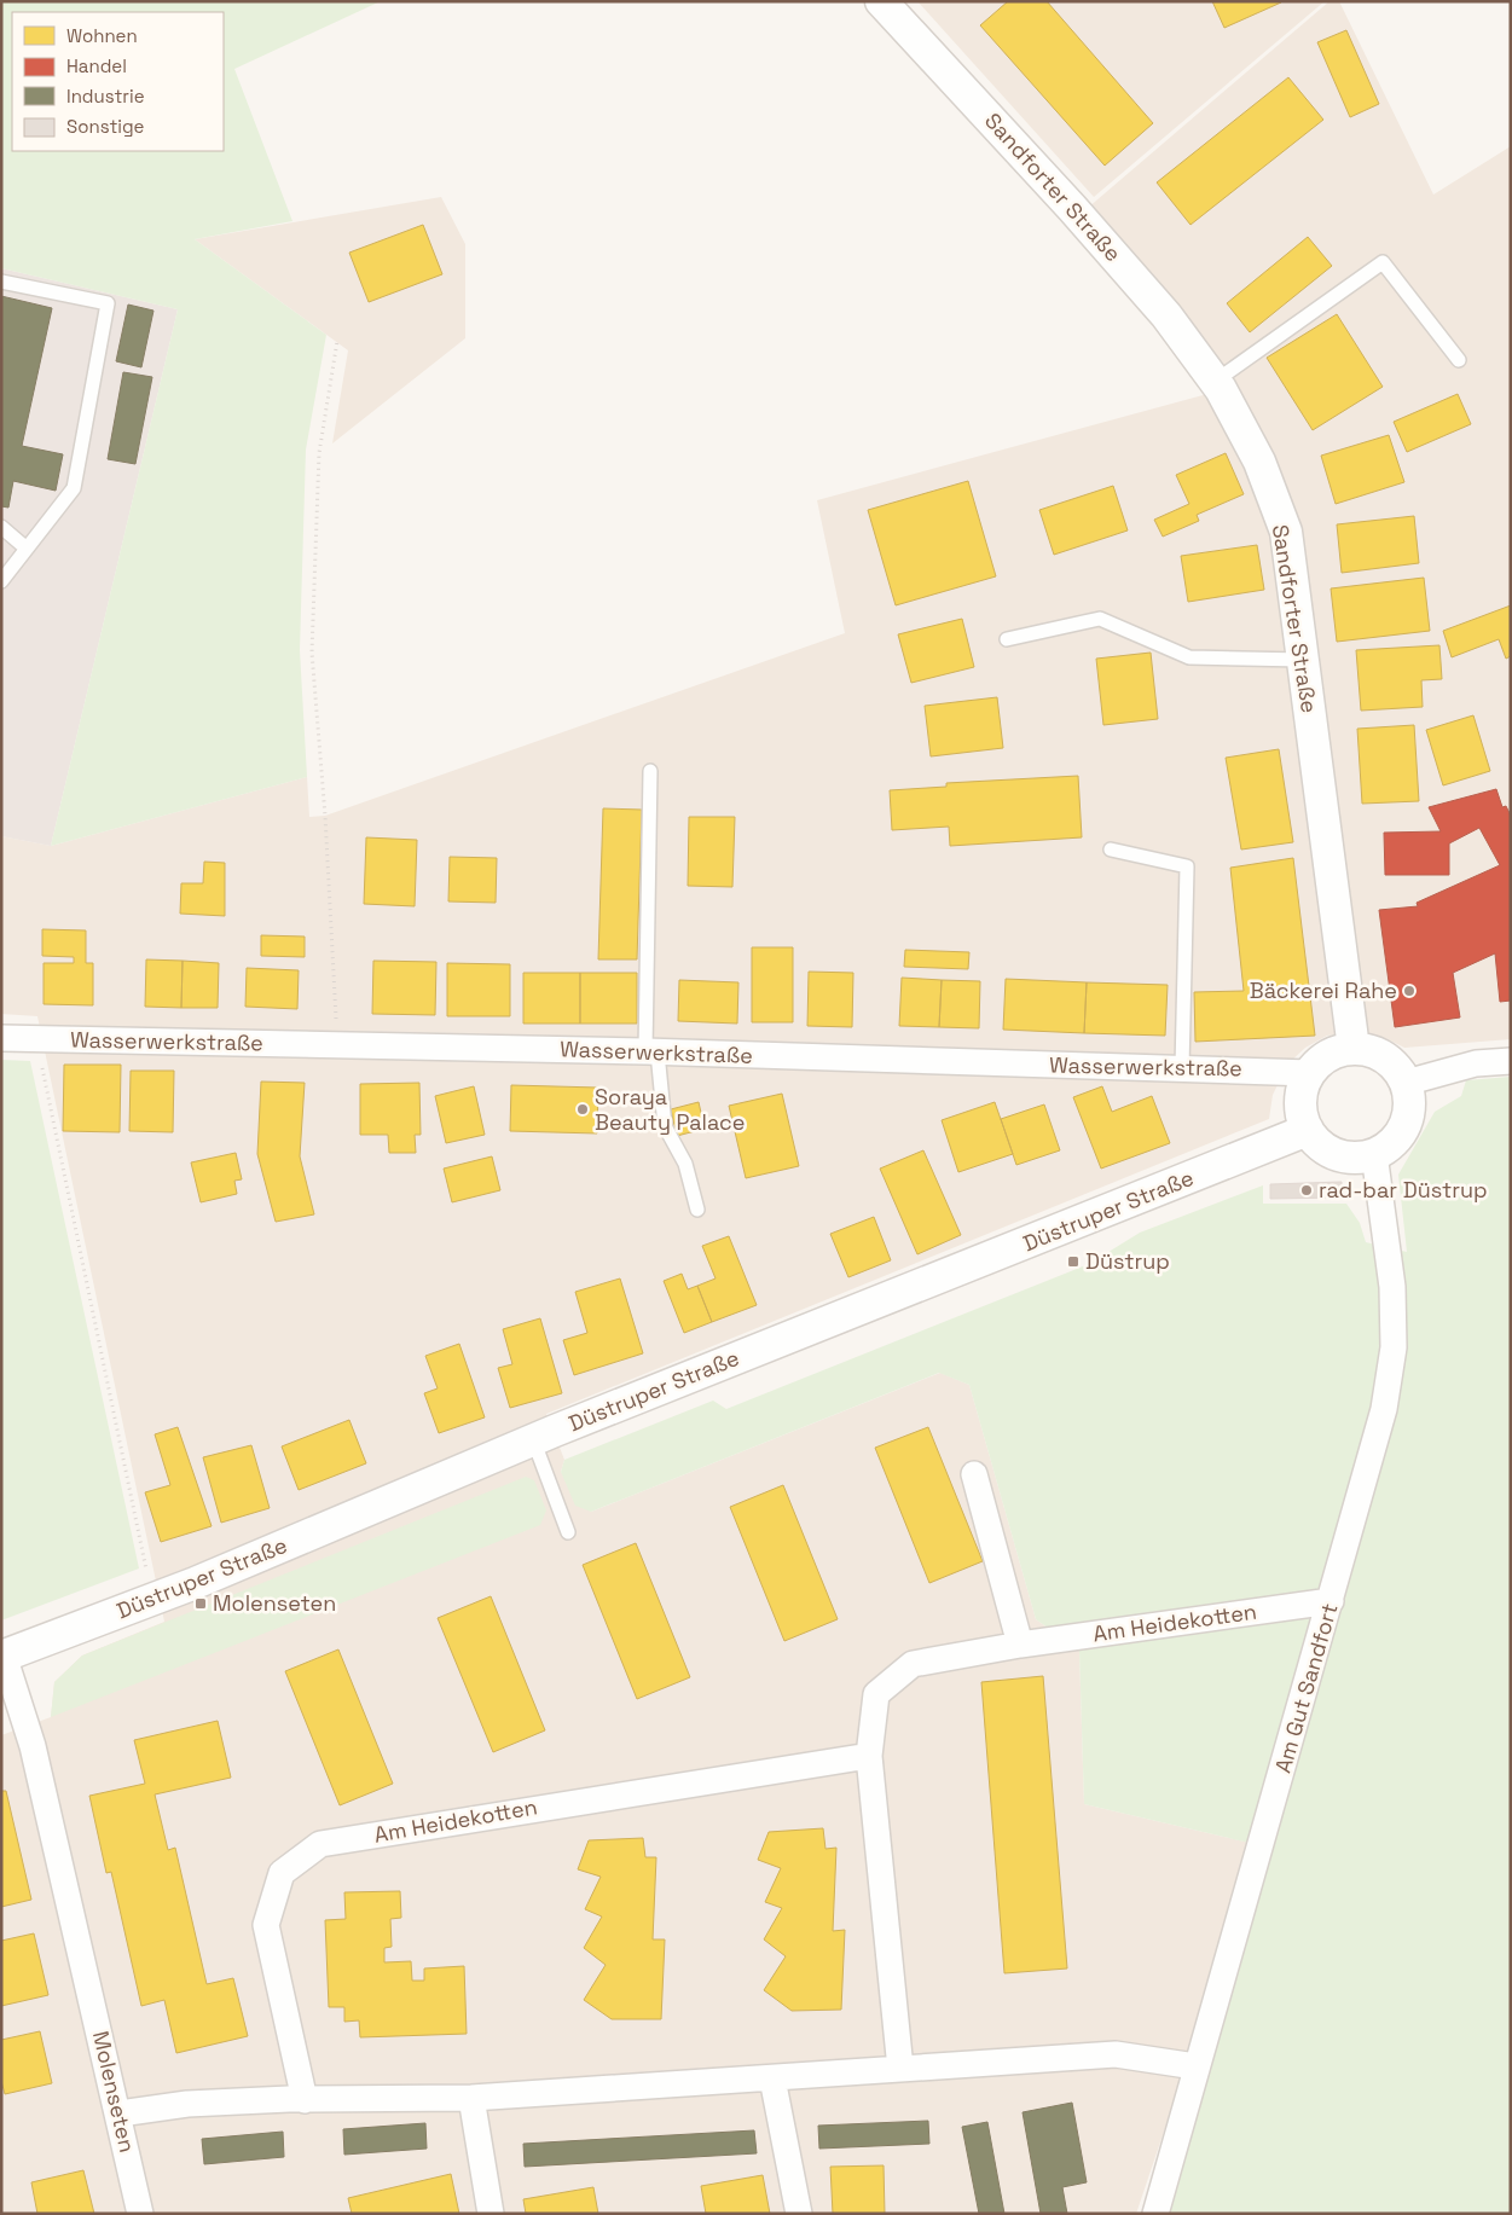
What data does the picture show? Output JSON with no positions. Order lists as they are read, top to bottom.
{
  "streets": {
    "street": [
      "Sandforter Straße",
      "Wasserwerkstraße",
      "Düstruper Straße",
      "Am Heidekotten",
      "Am Gut Sandfort",
      "Molenseten"
    ]
  },
  "crossings": [
    ["Sandforter Straße", "Wasserwerkstraße"],
    ["Sandforter Straße", "Düstruper Straße"],
    ["Sandforter Straße", "Am Gut Sandfort"],
    ["Wasserwerkstraße", "Düstruper Straße"],
    ["Wasserwerkstraße", "Am Gut Sandfort"],
    ["Düstruper Straße", "Am Gut Sandfort"],
    ["Düstruper Straße", "Molenseten"],
    ["Am Heidekotten", "Am Gut Sandfort"]
  ],
  "places": {
    "other": ["Bäckerei Rahe", "Soraya Beauty Palace", "rad-bar Düstrup"],
    "transit": ["Düstrup", "Molenseten"]
  },
  "legend": [
    "Wohnen",
    "Handel",
    "Industrie",
    "Sonstige"
  ]
}
